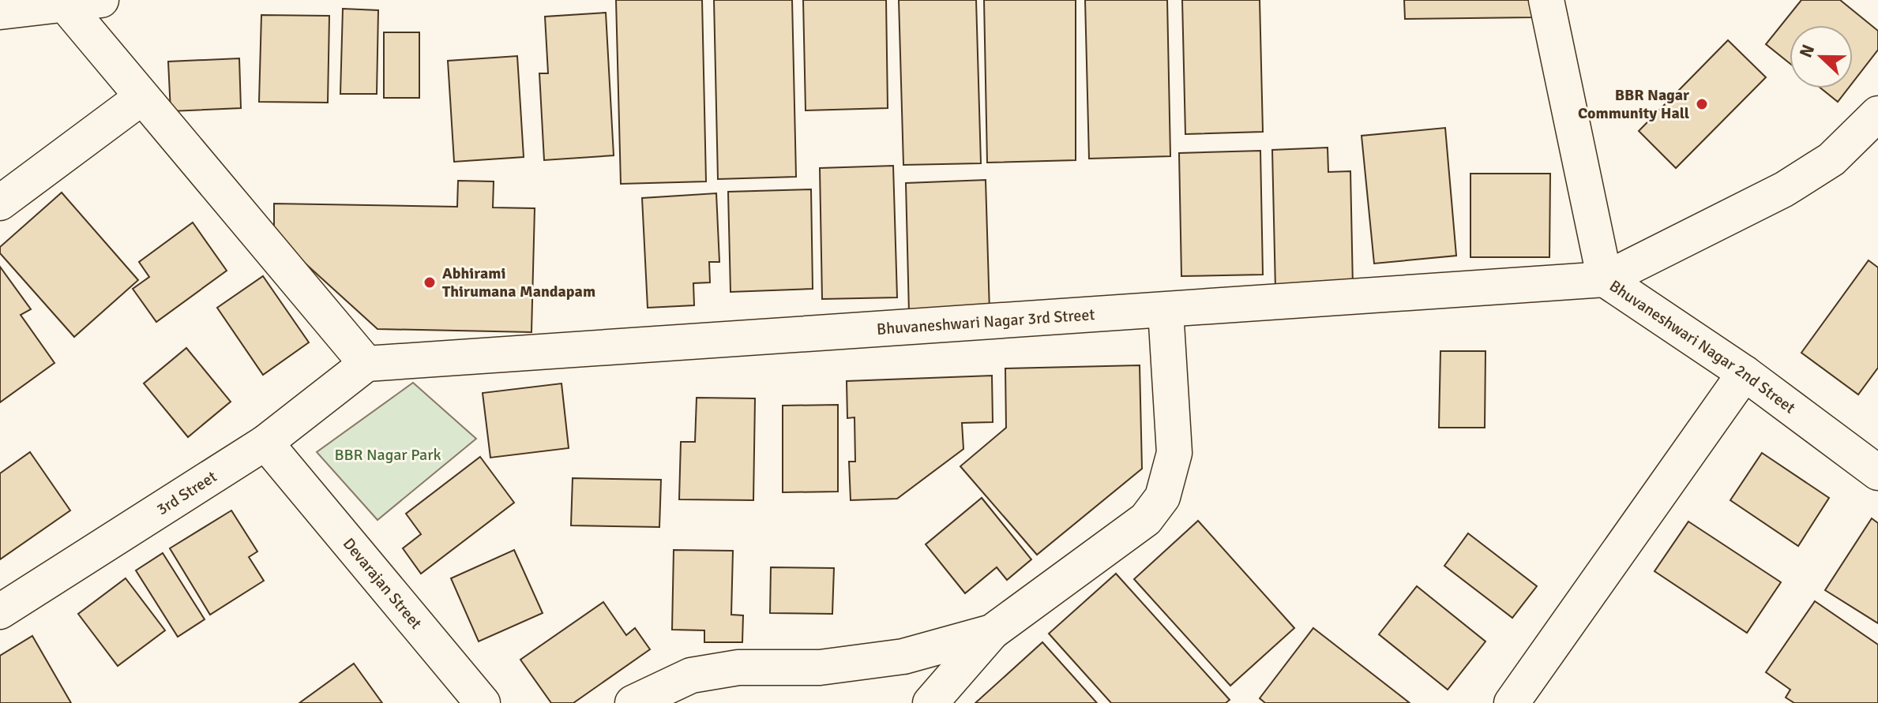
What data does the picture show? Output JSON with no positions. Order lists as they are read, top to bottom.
{
  "streets": {
    "street": [
      "Bhuvaneshwari Nagar 3rd Street",
      "Bhuvaneshwari Nagar 2nd Street",
      "3rd Street",
      "Devarajan Street"
    ]
  },
  "crossings": [
    ["Bhuvaneshwari Nagar 3rd Street", "Bhuvaneshwari Nagar 2nd Street"],
    ["Bhuvaneshwari Nagar 3rd Street", "3rd Street"],
    ["3rd Street", "Devarajan Street"]
  ],
  "parks": ["BBR Nagar Park"],
  "places": ["BBR Nagar Community Hall", "Abhirami Thirumana Mandapam"],
  "north": "left"
}
